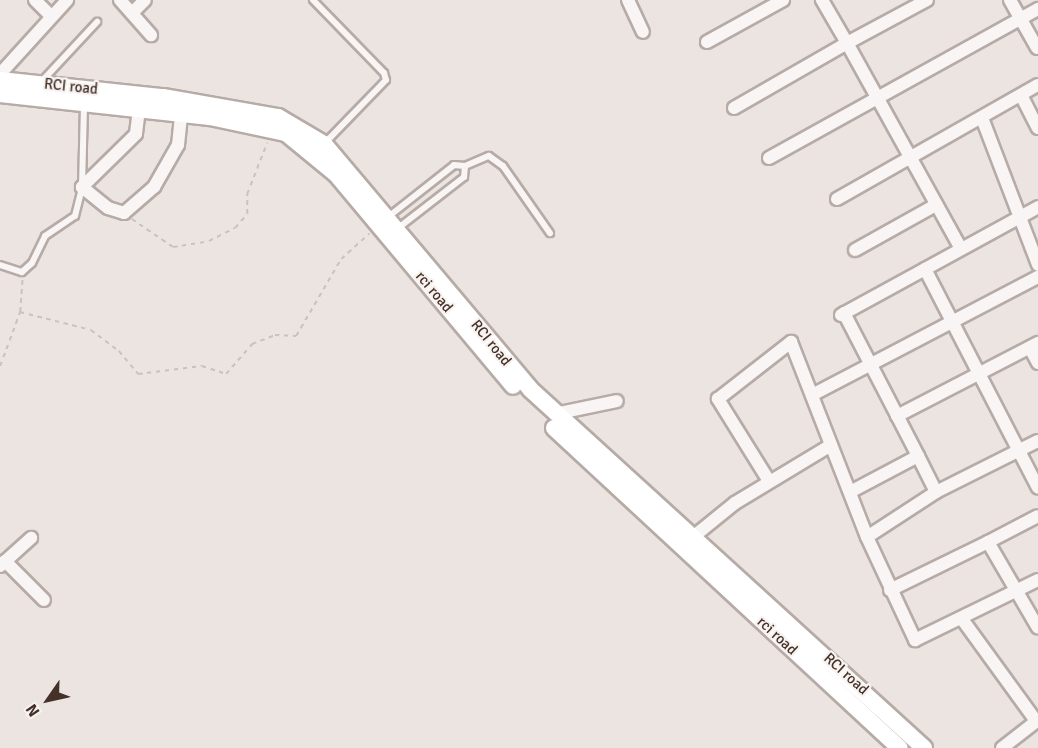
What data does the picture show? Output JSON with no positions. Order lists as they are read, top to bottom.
{
  "streets": {
    "main road": ["RCI road", "rci road"]
  },
  "crossings": [
    ["RCI road", "rci road"]
  ],
  "north": "bottom left"
}
